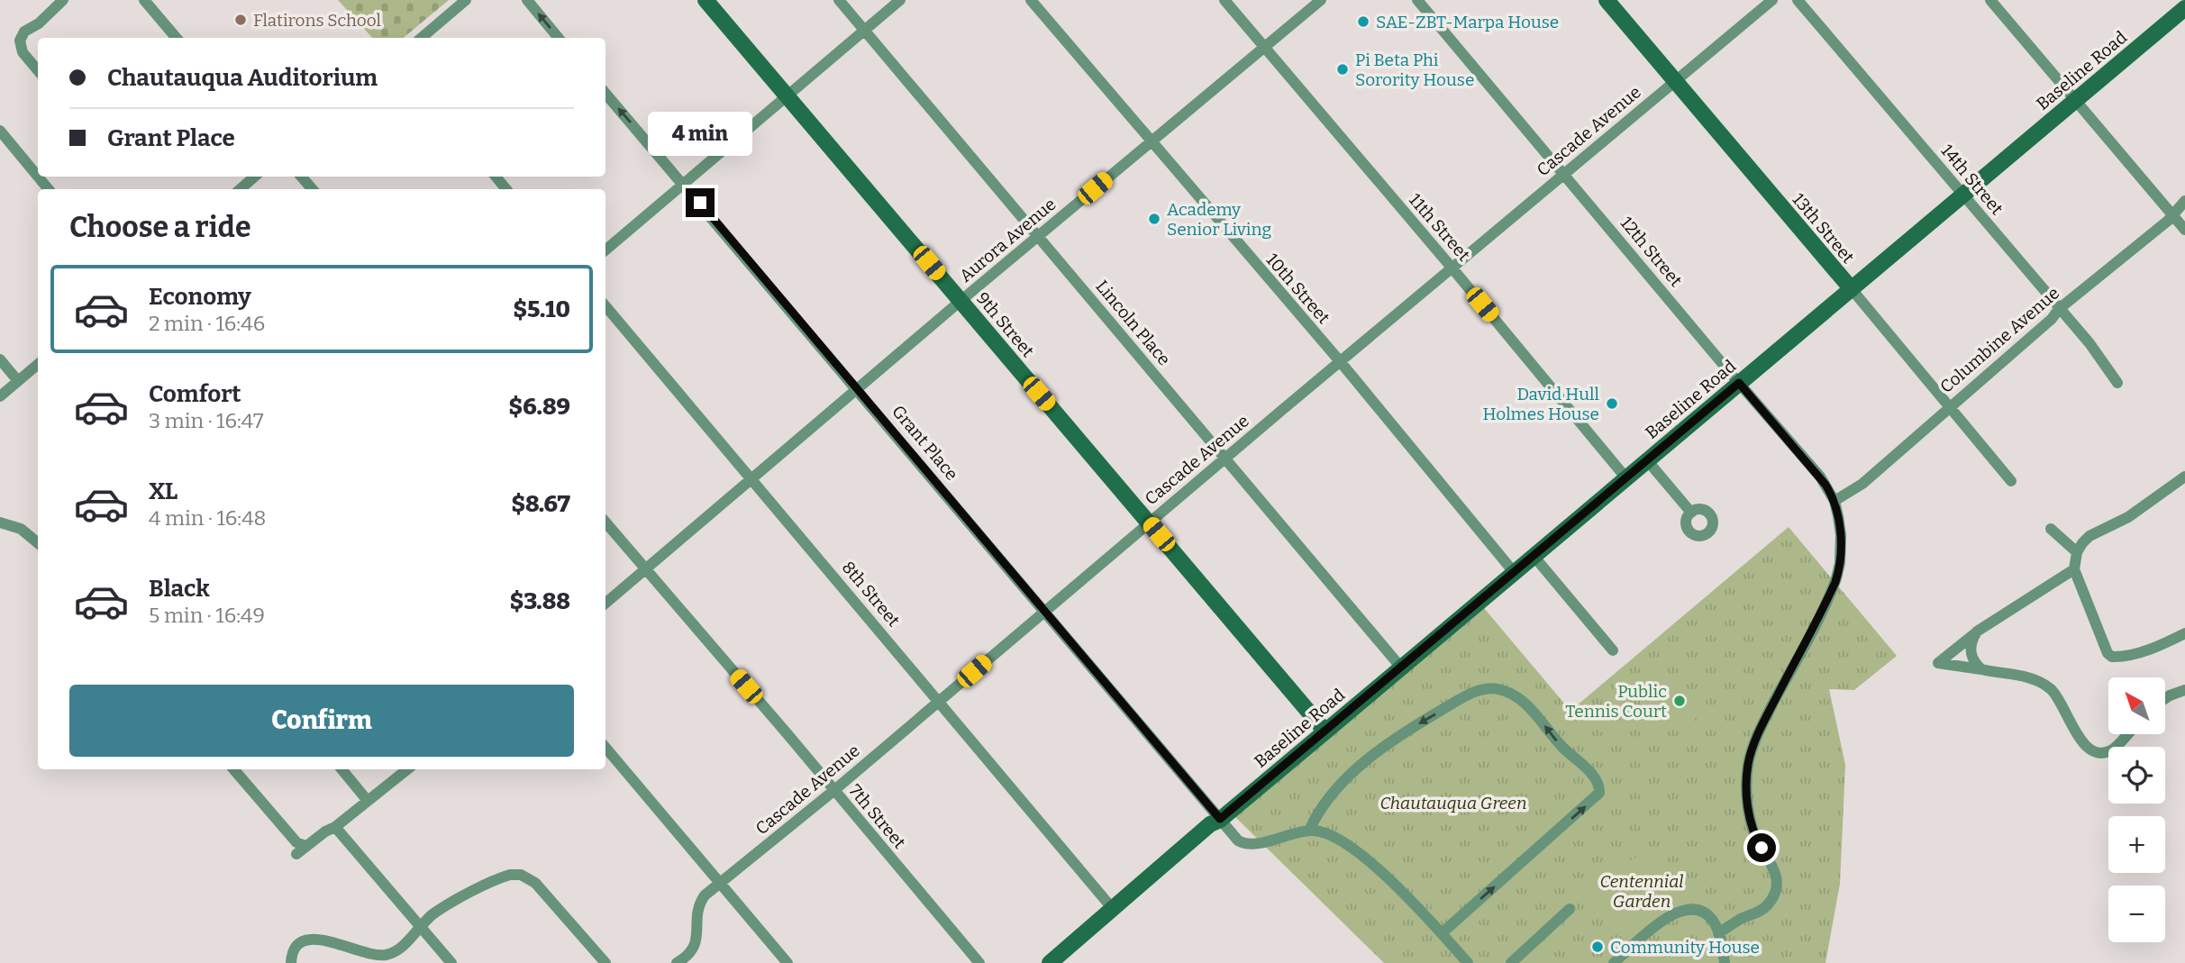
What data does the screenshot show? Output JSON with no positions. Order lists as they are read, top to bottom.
{
  "streets": {
    "street": [
      "Baseline Road",
      "Cascade Avenue",
      "14th Street",
      "11th Street",
      "13th Street",
      "Aurora Avenue",
      "12th Street",
      "10th Street",
      "Lincoln Place",
      "9th Street",
      "Columbine Avenue",
      "Grant Place",
      "8th Street",
      "7th Street"
    ]
  },
  "crossings": [
    ["Baseline Road", "14th Street"],
    ["Baseline Road", "11th Street"],
    ["Baseline Road", "13th Street"],
    ["Baseline Road", "12th Street"],
    ["Baseline Road", "10th Street"],
    ["Baseline Road", "Lincoln Place"],
    ["Baseline Road", "9th Street"],
    ["Baseline Road", "Grant Place"],
    ["Baseline Road", "8th Street"],
    ["Cascade Avenue", "11th Street"],
    ["Cascade Avenue", "13th Street"],
    ["Cascade Avenue", "12th Street"],
    ["Cascade Avenue", "10th Street"],
    ["Cascade Avenue", "Lincoln Place"],
    ["Cascade Avenue", "9th Street"],
    ["Cascade Avenue", "Grant Place"],
    ["Cascade Avenue", "8th Street"],
    ["Cascade Avenue", "7th Street"],
    ["14th Street", "Columbine Avenue"],
    ["11th Street", "Aurora Avenue"],
    ["13th Street", "Columbine Avenue"],
    ["Aurora Avenue", "10th Street"],
    ["Aurora Avenue", "Lincoln Place"],
    ["Aurora Avenue", "9th Street"],
    ["Aurora Avenue", "Grant Place"],
    ["Aurora Avenue", "8th Street"],
    ["Aurora Avenue", "7th Street"],
    ["12th Street", "Columbine Avenue"]
  ],
  "parks": ["Chautauqua Green", "Centennial Garden"],
  "places": [
    "Flatirons School",
    "SAE-ZBT-Marpa House",
    "Pi Beta Phi Sorority House",
    "Academy Senior Living",
    "David Hull Holmes House",
    "Public Tennis Court",
    "Community House"
  ],
  "north": "top left",
  "page": {
    "banner": ["Chautauqua Auditorium", "Grant Place"],
    "bubble": "4 min",
    "heading": "Choose a ride",
    "list": [
      {
        "name": "Economy",
        "note": "2 min · 16:46",
        "value": "$5.10"
      },
      {
        "name": "Comfort",
        "note": "3 min · 16:47",
        "value": "$6.89"
      },
      {
        "name": "XL",
        "note": "4 min · 16:48",
        "value": "$8.67"
      },
      {
        "name": "Black",
        "note": "5 min · 16:49",
        "value": "$3.88"
      }
    ],
    "buttons": "Confirm",
    "map_buttons": ["+", "−"]
  }
}
